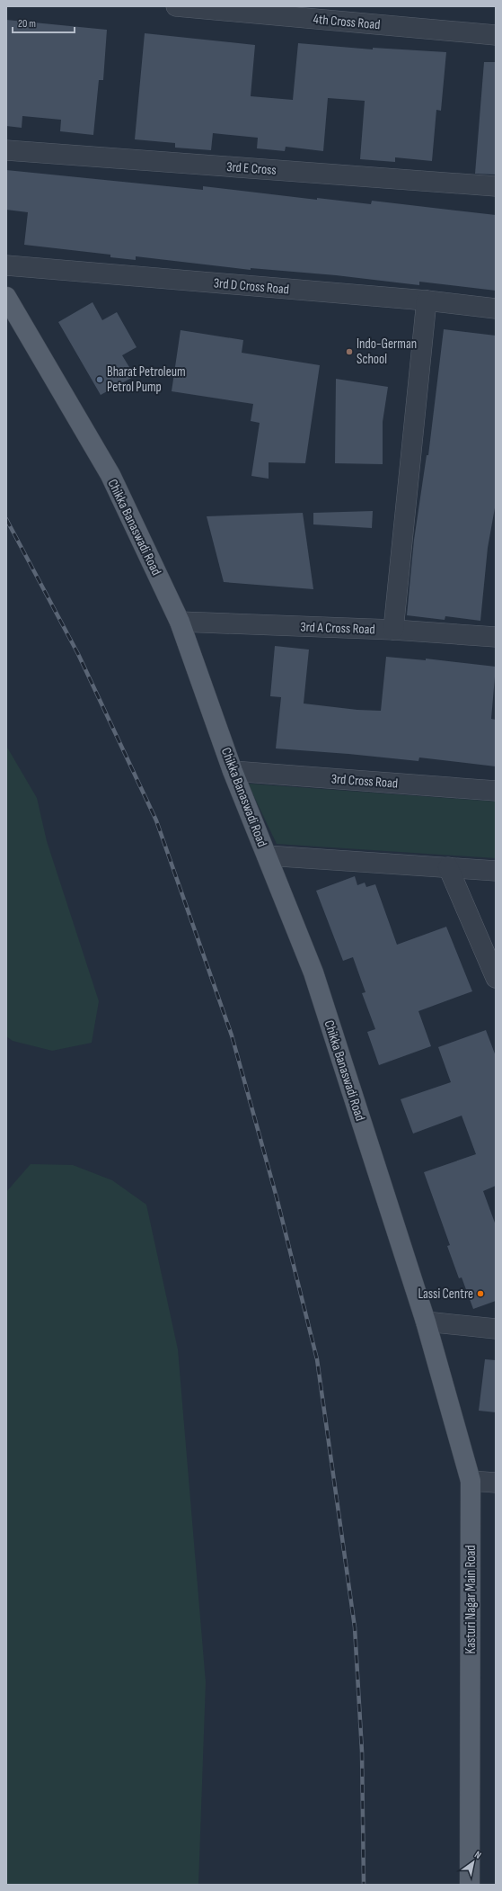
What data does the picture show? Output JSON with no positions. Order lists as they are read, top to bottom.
{
  "streets": {
    "main road": ["Chikka Banaswadi Road", "Kasturi Nagar Main Road"],
    "street": [
      "4th Cross Road",
      "3rd E Cross",
      "3rd D Cross Road",
      "3rd A Cross Road",
      "3rd Cross Road"
    ]
  },
  "crossings": [
    ["Chikka Banaswadi Road", "3rd A Cross Road"],
    ["Chikka Banaswadi Road", "3rd Cross Road"],
    ["Chikka Banaswadi Road", "Kasturi Nagar Main Road"]
  ],
  "places": ["Indo-German School", "Bharat Petroleum Petrol Pump", "Lassi Centre"],
  "scale_bar": "20 m",
  "north": "top right"
}
